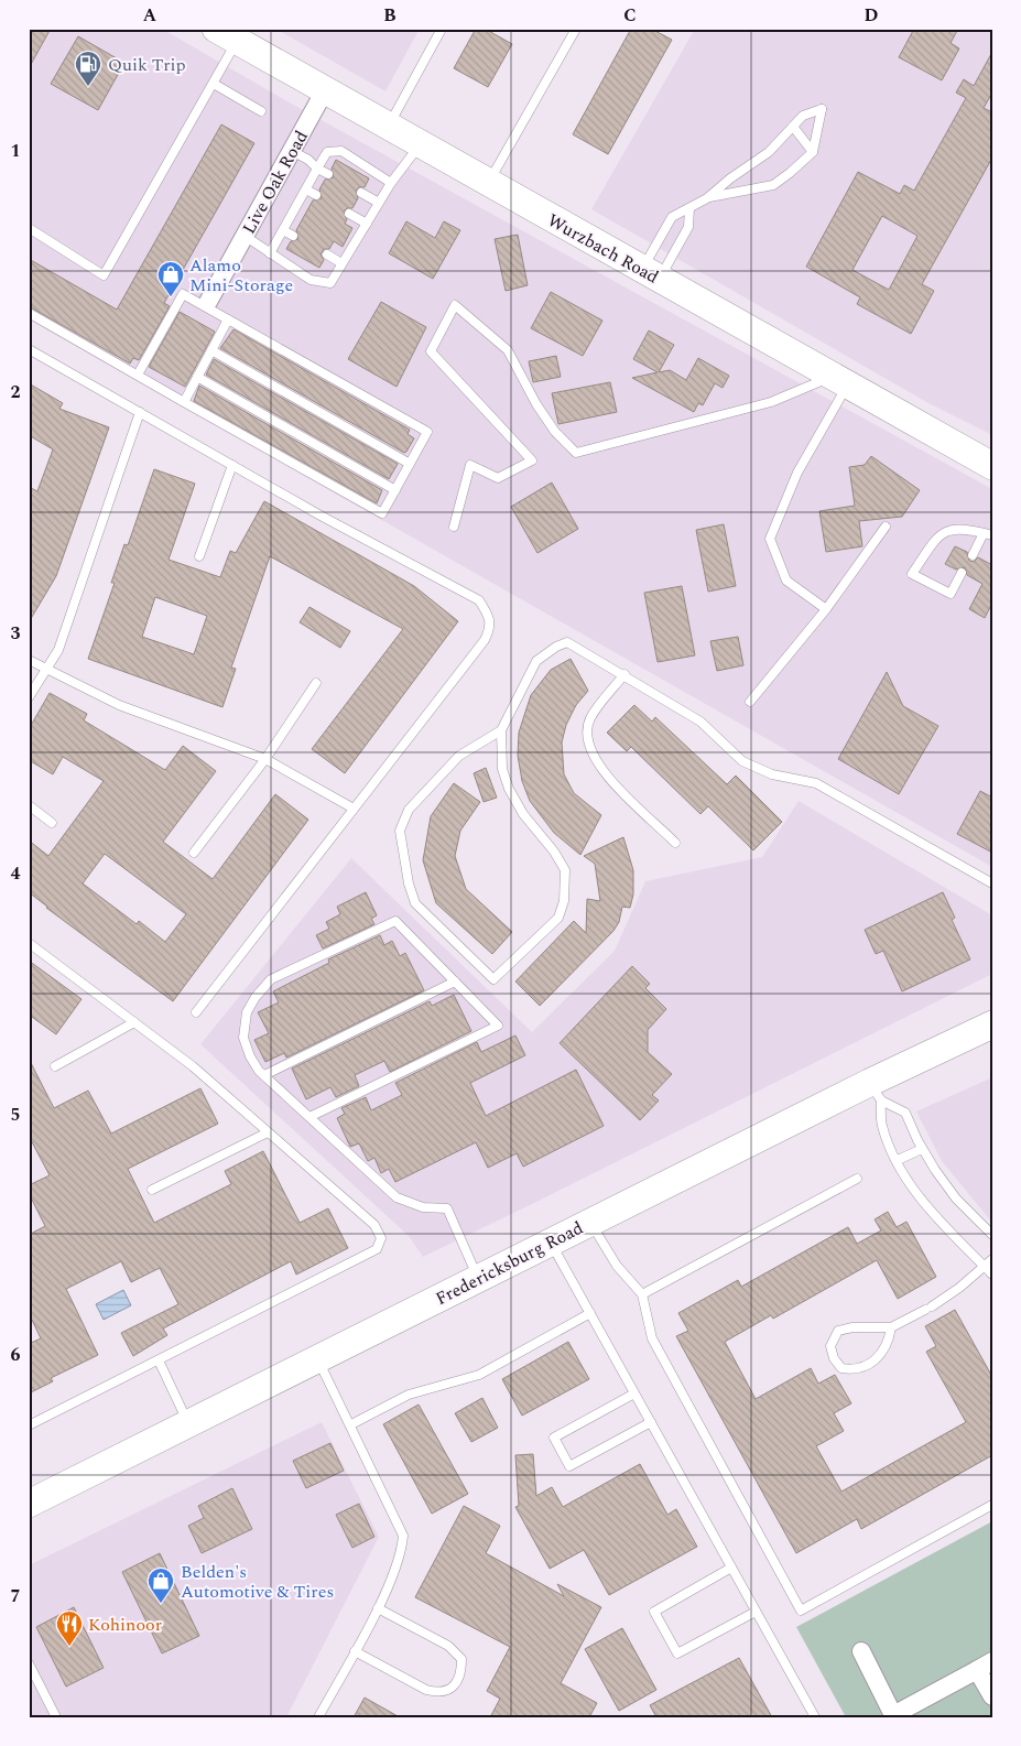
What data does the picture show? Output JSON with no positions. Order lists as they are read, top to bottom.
{
  "streets": {
    "main road": ["Wurzbach Road", "Fredericksburg Road"],
    "street": ["Live Oak Road"]
  },
  "crossings": [
    ["Live Oak Road", "Wurzbach Road"]
  ],
  "places": {
    "fuel station": ["Quik Trip"],
    "shop": ["Alamo Mini-Storage", "Belden's Automotive & Tires"],
    "restaurant": ["Kohinoor"]
  },
  "grid": {
    "columns": [
      "A",
      "B",
      "C",
      "D"
    ],
    "rows": [
      "1",
      "2",
      "3",
      "4",
      "5",
      "6",
      "7"
    ]
  }
}
